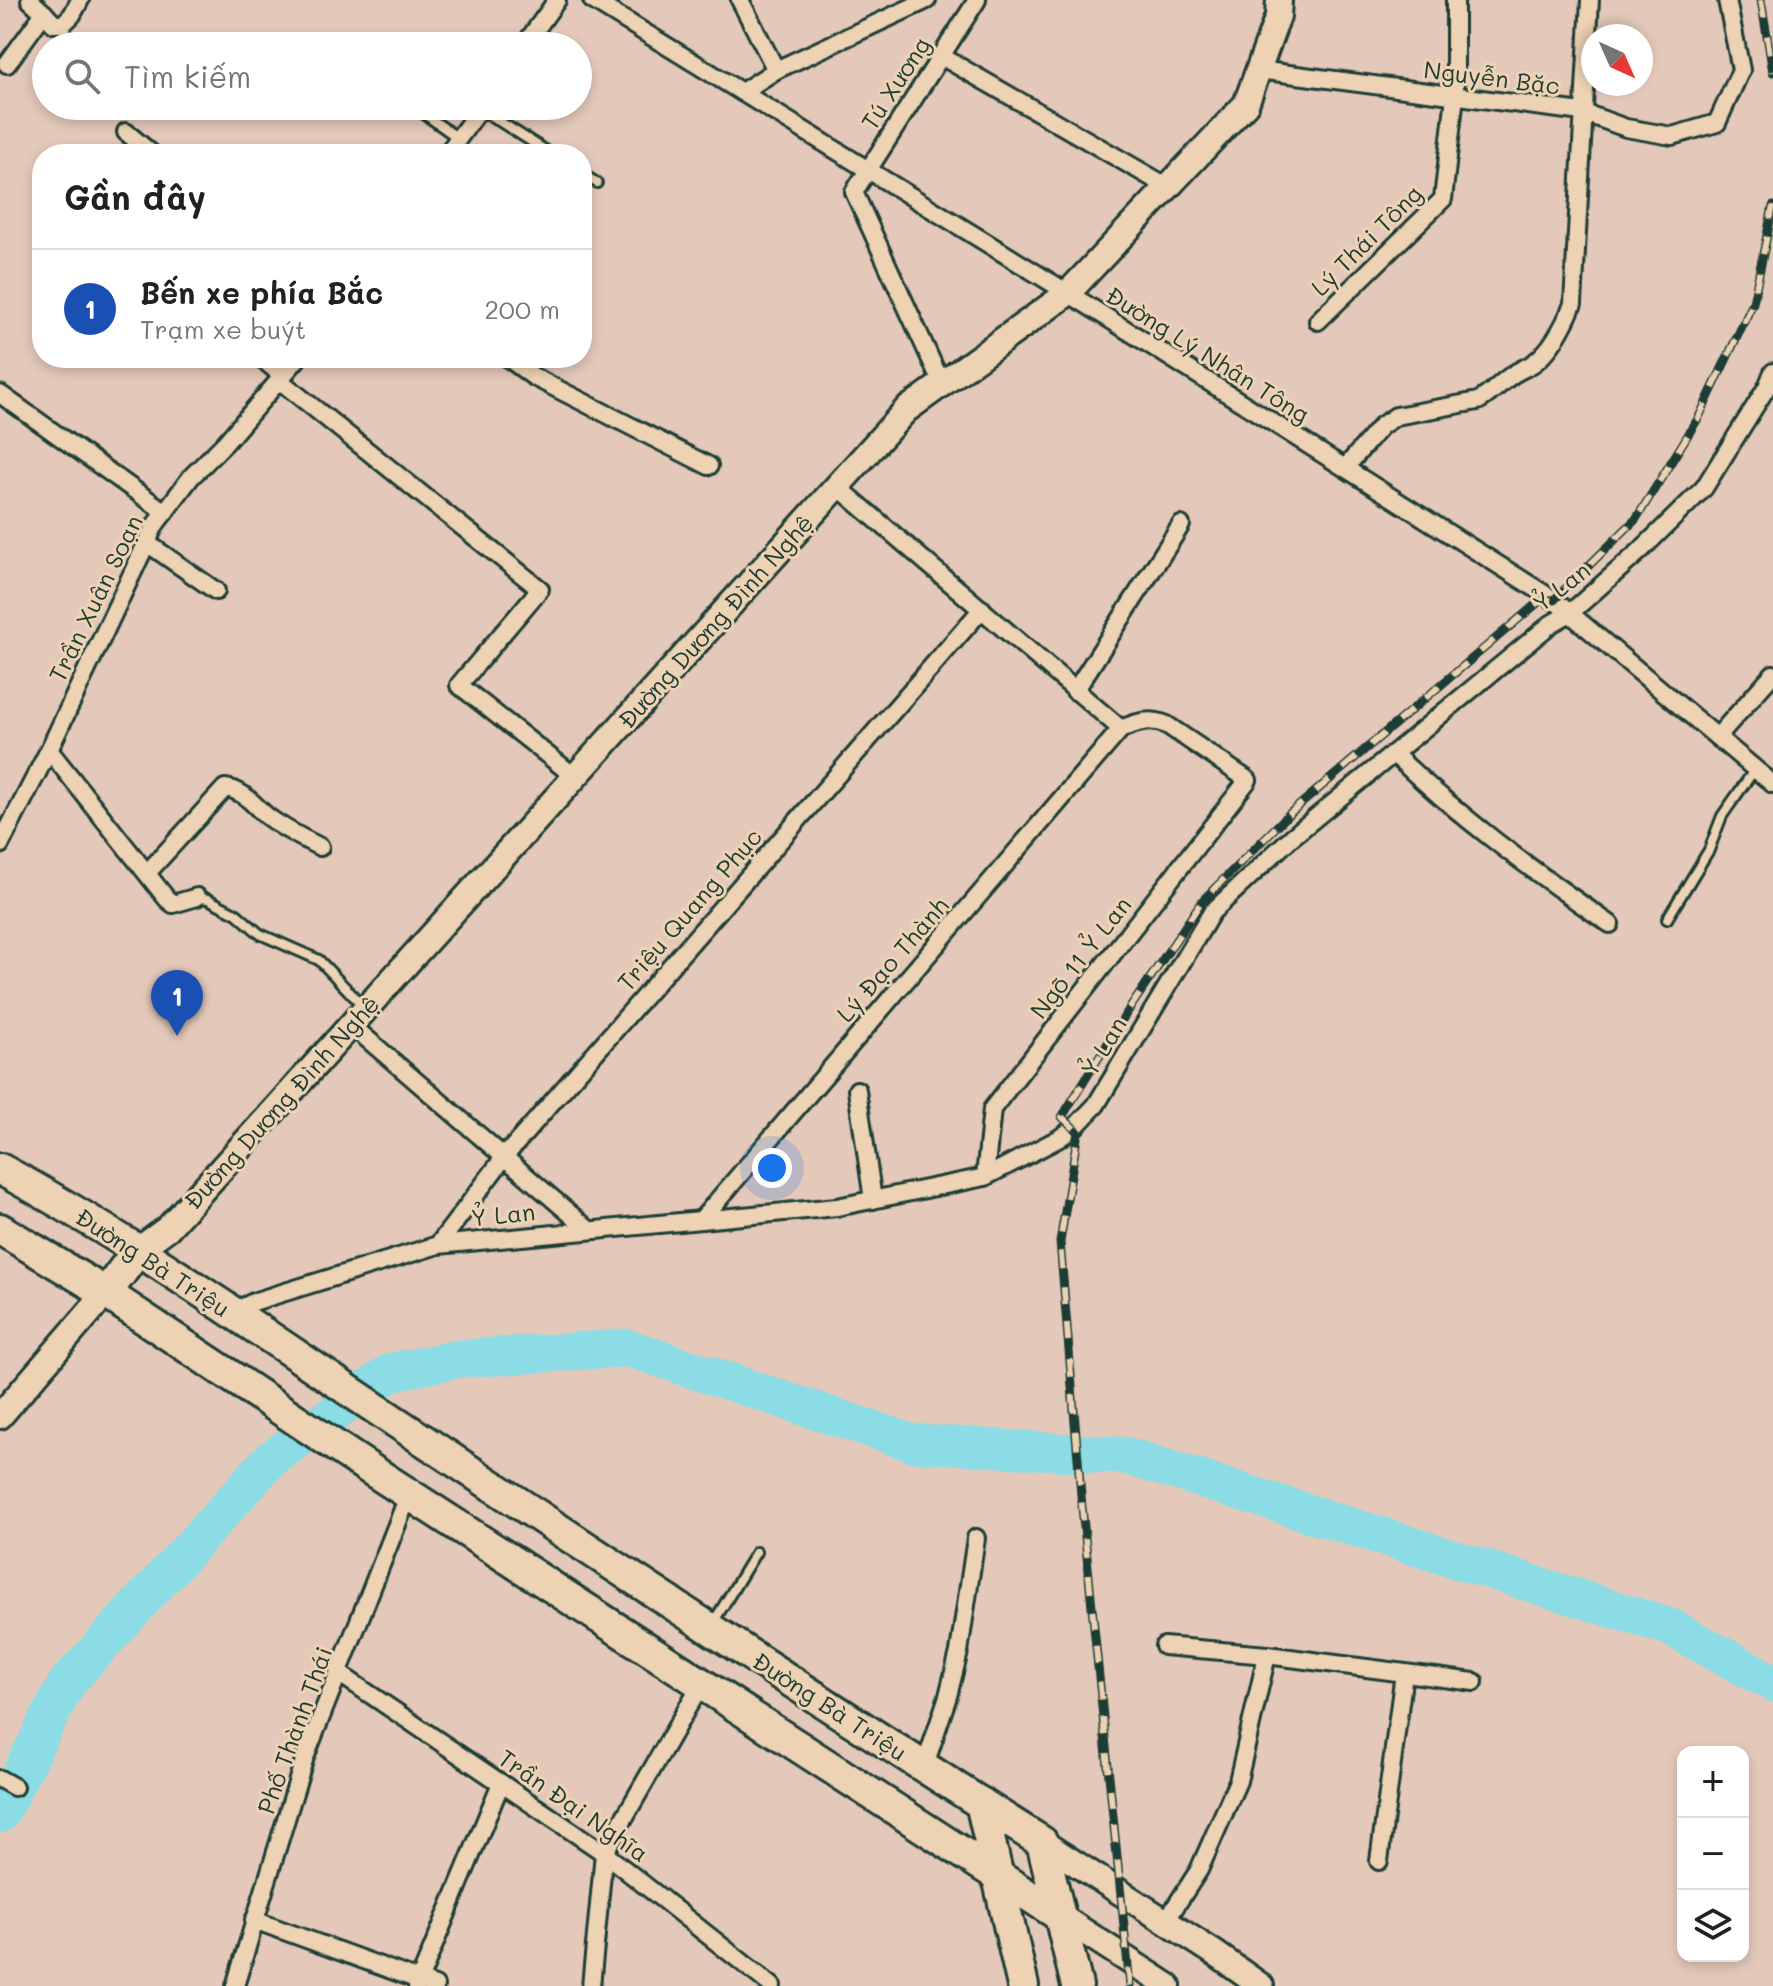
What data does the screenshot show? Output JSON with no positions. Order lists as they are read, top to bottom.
{
  "streets": {
    "highway": ["Đường Bà Triệu"],
    "main road": ["Đường Dương Đình Nghệ"],
    "street": [
      "Nguyễn Bặc",
      "Tú Xương",
      "Lý Thái Tông",
      "Đường Lý Nhân Tông",
      "Ỷ Lan",
      "Trần Xuân Soạn",
      "Triệu Quang Phục",
      "Ngõ 11 Ỷ Lan",
      "Lý Đạo Thành",
      "Phố Thành Thái",
      "Trần Đại Nghĩa"
    ]
  },
  "crossings": [
    ["Nguyễn Bặc", "Lý Thái Tông"],
    ["Nguyễn Bặc", "Đường Dương Đình Nghệ"],
    ["Tú Xương", "Đường Lý Nhân Tông"],
    ["Tú Xương", "Đường Dương Đình Nghệ"],
    ["Đường Lý Nhân Tông", "Ỷ Lan"],
    ["Đường Lý Nhân Tông", "Đường Dương Đình Nghệ"],
    ["Ỷ Lan", "Triệu Quang Phục"],
    ["Ỷ Lan", "Ngõ 11 Ỷ Lan"],
    ["Ỷ Lan", "Lý Đạo Thành"],
    ["Ỷ Lan", "Đường Bà Triệu"],
    ["Đường Dương Đình Nghệ", "Đường Bà Triệu"],
    ["Ngõ 11 Ỷ Lan", "Lý Đạo Thành"],
    ["Phố Thành Thái", "Trần Đại Nghĩa"]
  ],
  "north": "bottom right",
  "page": {
    "search": "Tìm kiếm",
    "heading": "Gần đây",
    "list": [
      {
        "mark": "1",
        "name": "Bến xe phía Bắc",
        "note": "Trạm xe buýt",
        "value": "200 m"
      }
    ],
    "pins": "1",
    "map_buttons": ["+", "−"]
  }
}
